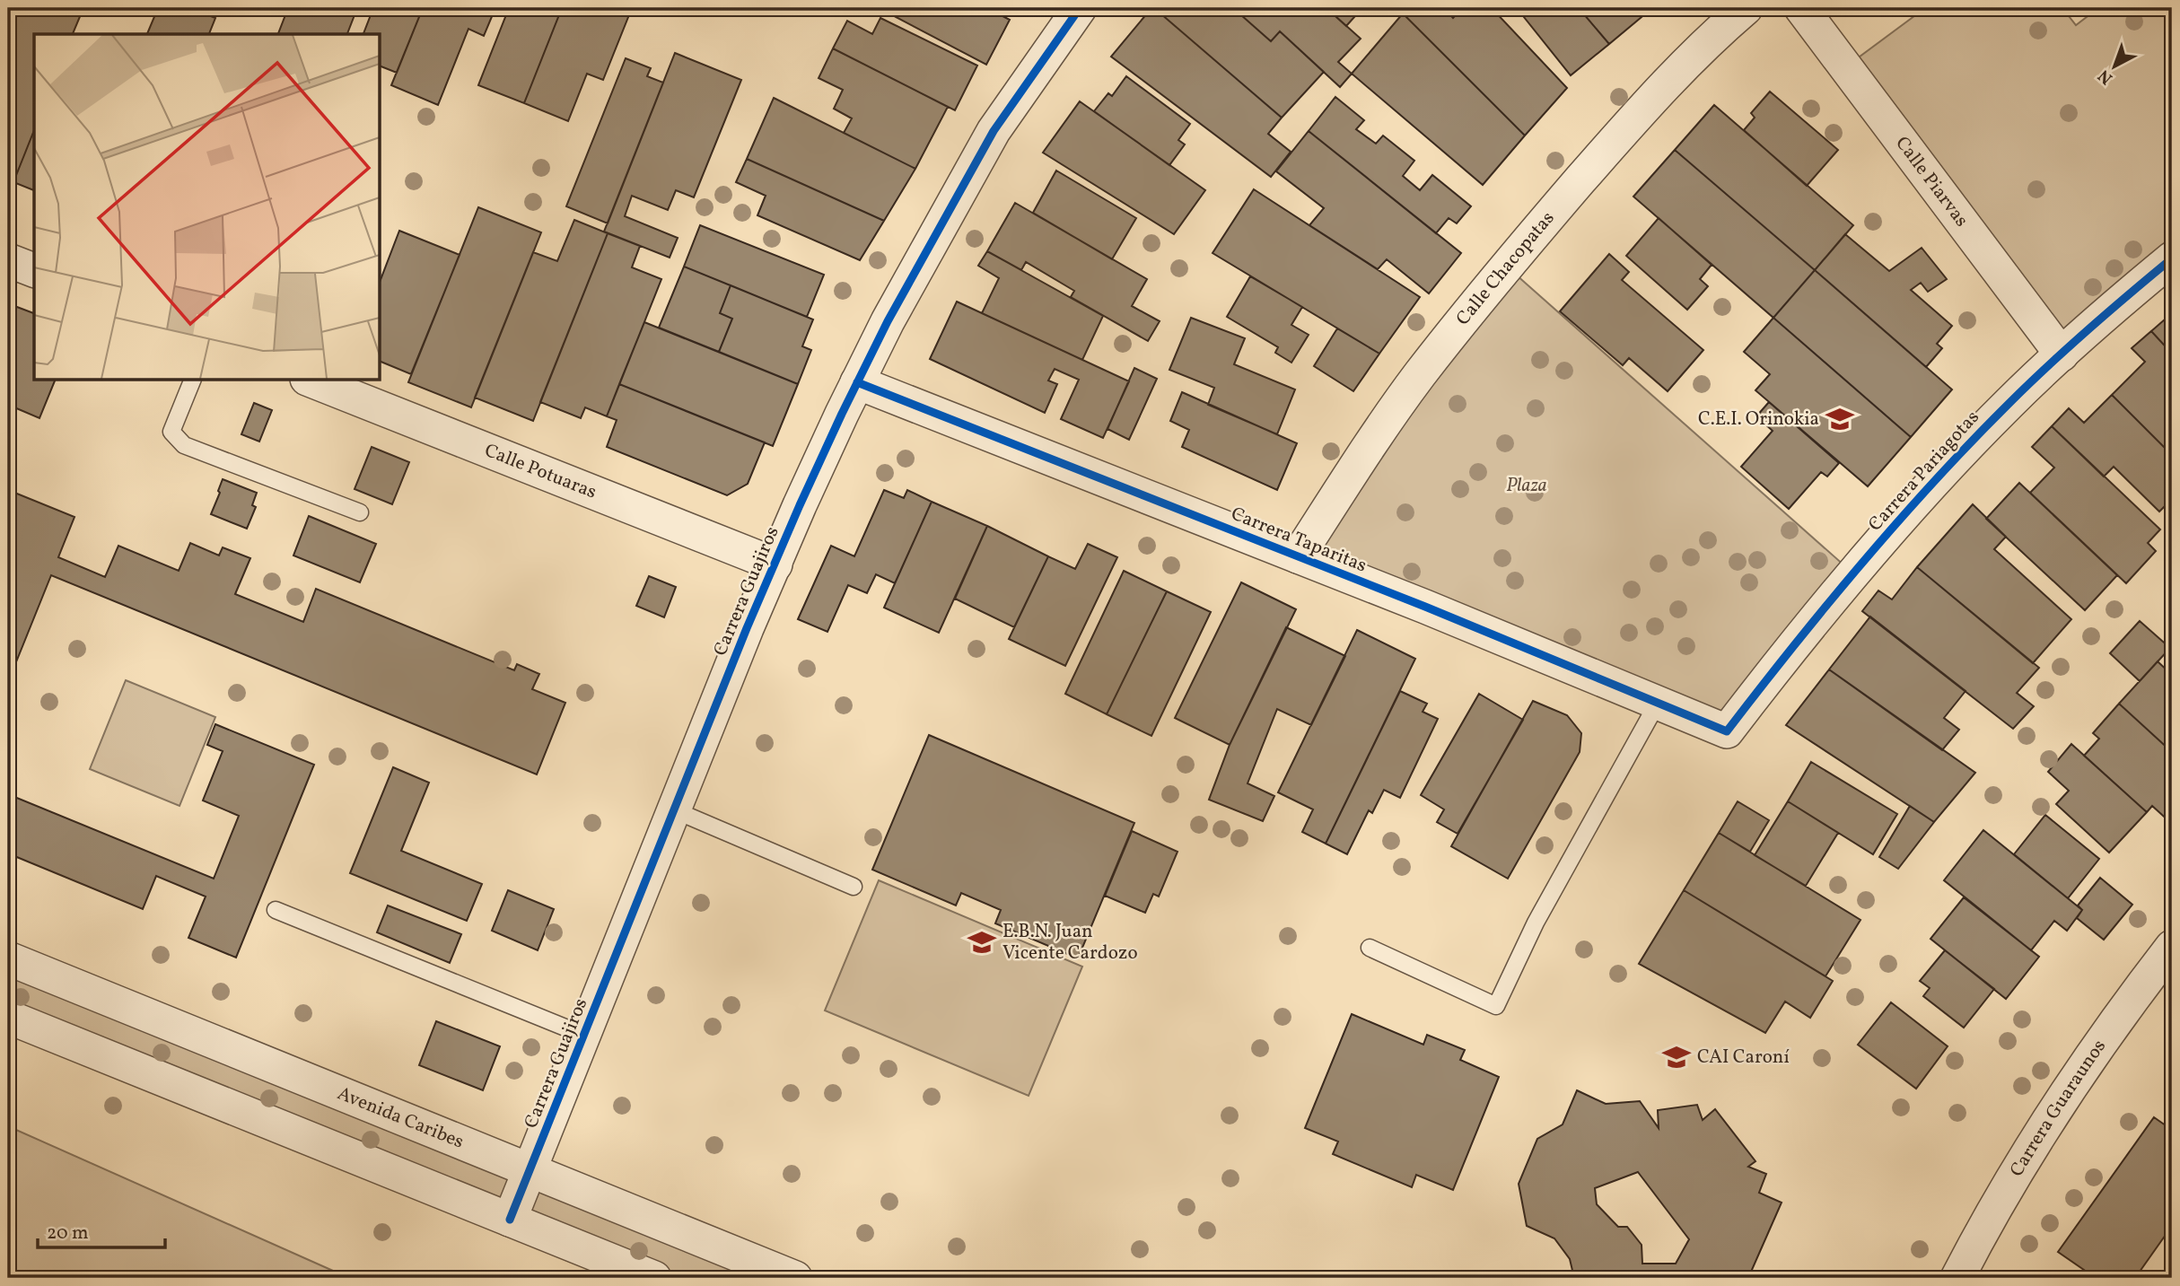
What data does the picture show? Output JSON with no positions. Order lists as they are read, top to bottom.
{
  "streets": {
    "street": [
      "Calle Piarvas",
      "Calle Chacopatas",
      "Calle Potuaras",
      "Carrera Pariagotas",
      "Carrera Taparitas",
      "Carrera Guajiros",
      "Carrera Guaraunos",
      "Avenida Caribes"
    ]
  },
  "crossings": [
    ["Calle Piarvas", "Carrera Pariagotas"],
    ["Calle Chacopatas", "Carrera Taparitas"],
    ["Calle Potuaras", "Carrera Guajiros"],
    ["Carrera Pariagotas", "Carrera Taparitas"],
    ["Carrera Taparitas", "Carrera Guajiros"],
    ["Carrera Guajiros", "Avenida Caribes"]
  ],
  "parks": ["Plaza"],
  "places": {
    "school or university": ["C.E.I. Orinokia", "E.B.N. Juan Vicente Cardozo", "CAI Caroní"]
  },
  "scale_bar": "20 m",
  "north": "bottom left"
}
